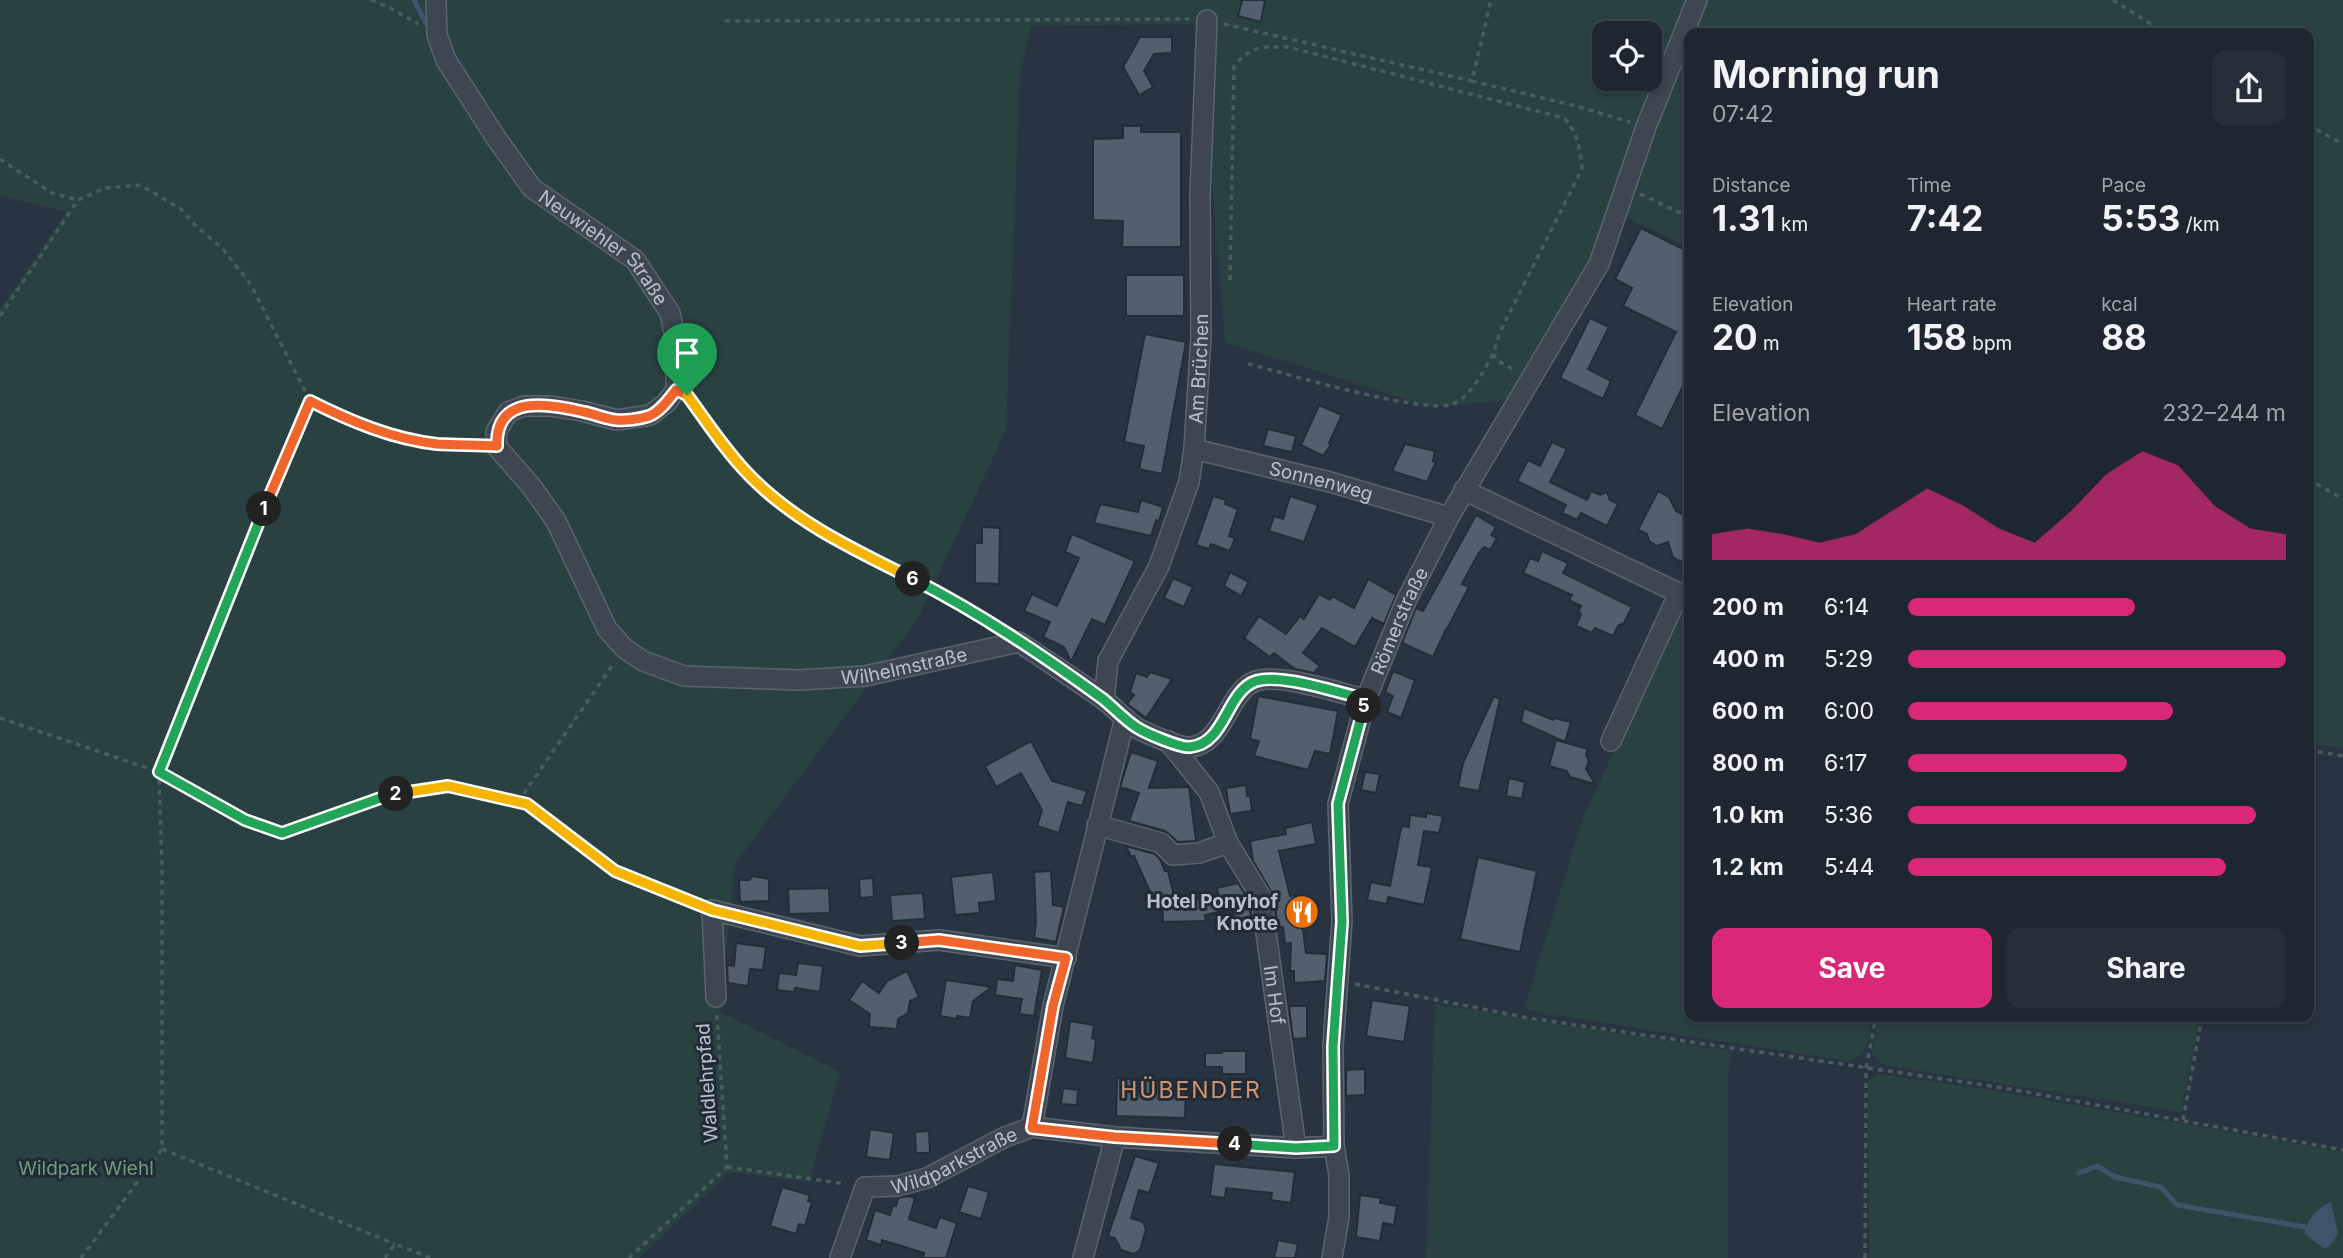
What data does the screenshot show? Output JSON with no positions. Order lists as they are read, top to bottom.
{
  "streets": {
    "street": [
      "Neuwiehler Straße",
      "Am Brüchen",
      "Sonnenweg",
      "Römerstraße",
      "Wilhelmstraße",
      "Im Hof",
      "Wildparkstraße"
    ],
    "path": ["Waldlehrpfad"]
  },
  "crossings": [
    ["Am Brüchen", "Sonnenweg"],
    ["Sonnenweg", "Römerstraße"]
  ],
  "districts": ["HÜBENDER"],
  "parks": ["Wildpark Wiehl"],
  "places": {
    "restaurant": ["Hotel Ponyhof Knotte"]
  },
  "page": {
    "heading": ["Morning run", "07:42"],
    "stats": [
      ["Distance", "1.31 km"],
      ["Time", "7:42"],
      ["Pace", "5:53 /km"],
      ["Elevation", "20 m"],
      ["Heart rate", "158 bpm"],
      ["kcal", "88"]
    ],
    "chart": ["Elevation", "232–244 m"],
    "pins": [
      "1",
      "6",
      "5",
      "2",
      "3",
      "4"
    ],
    "list": [
      {
        "name": "200 m",
        "note": "6:14"
      },
      {
        "name": "400 m",
        "note": "5:29"
      },
      {
        "name": "600 m",
        "note": "6:00"
      },
      {
        "name": "800 m",
        "note": "6:17"
      },
      {
        "name": "1.0 km",
        "note": "5:36"
      },
      {
        "name": "1.2 km",
        "note": "5:44"
      }
    ],
    "buttons": ["Save", "Share"]
  }
}
